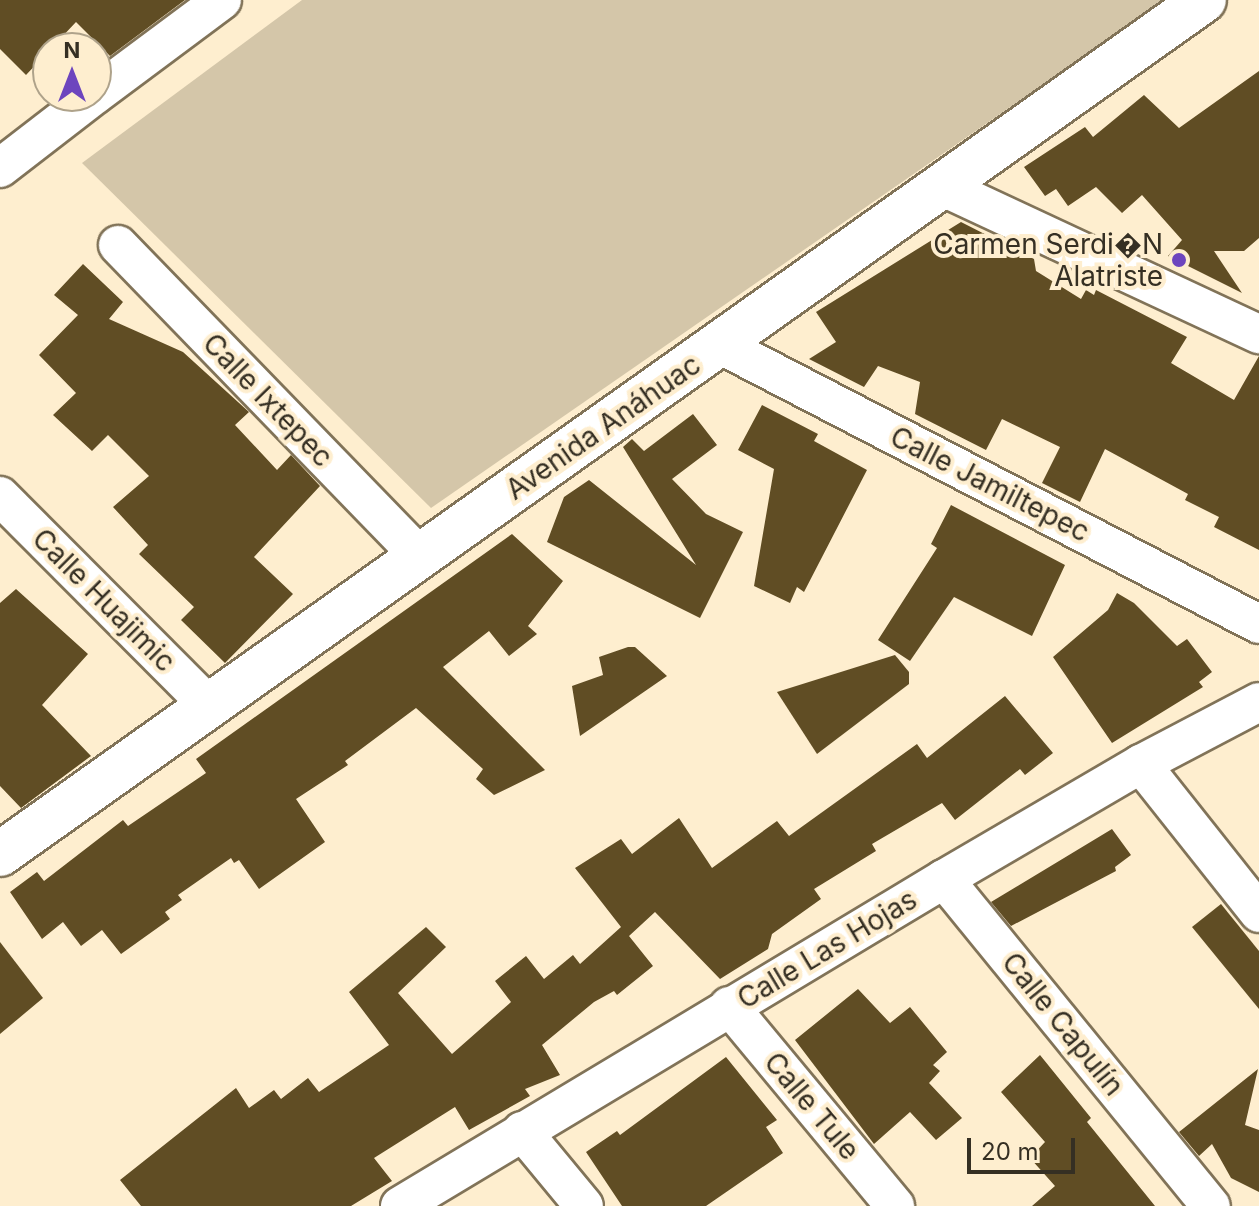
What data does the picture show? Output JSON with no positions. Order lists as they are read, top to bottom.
{
  "streets": {
    "street": [
      "Calle Ixtepec",
      "Avenida Anáhuac",
      "Calle Jamiltepec",
      "Calle Huajimic",
      "Calle Las Hojas",
      "Calle Capulín",
      "Calle Tule"
    ]
  },
  "crossings": [
    ["Calle Ixtepec", "Avenida Anáhuac"],
    ["Avenida Anáhuac", "Calle Jamiltepec"],
    ["Avenida Anáhuac", "Calle Huajimic"],
    ["Calle Las Hojas", "Calle Capulín"],
    ["Calle Las Hojas", "Calle Tule"]
  ],
  "places": ["Carmen Serdi�N Alatriste"],
  "scale_bar": "20 m",
  "north": "top"
}
